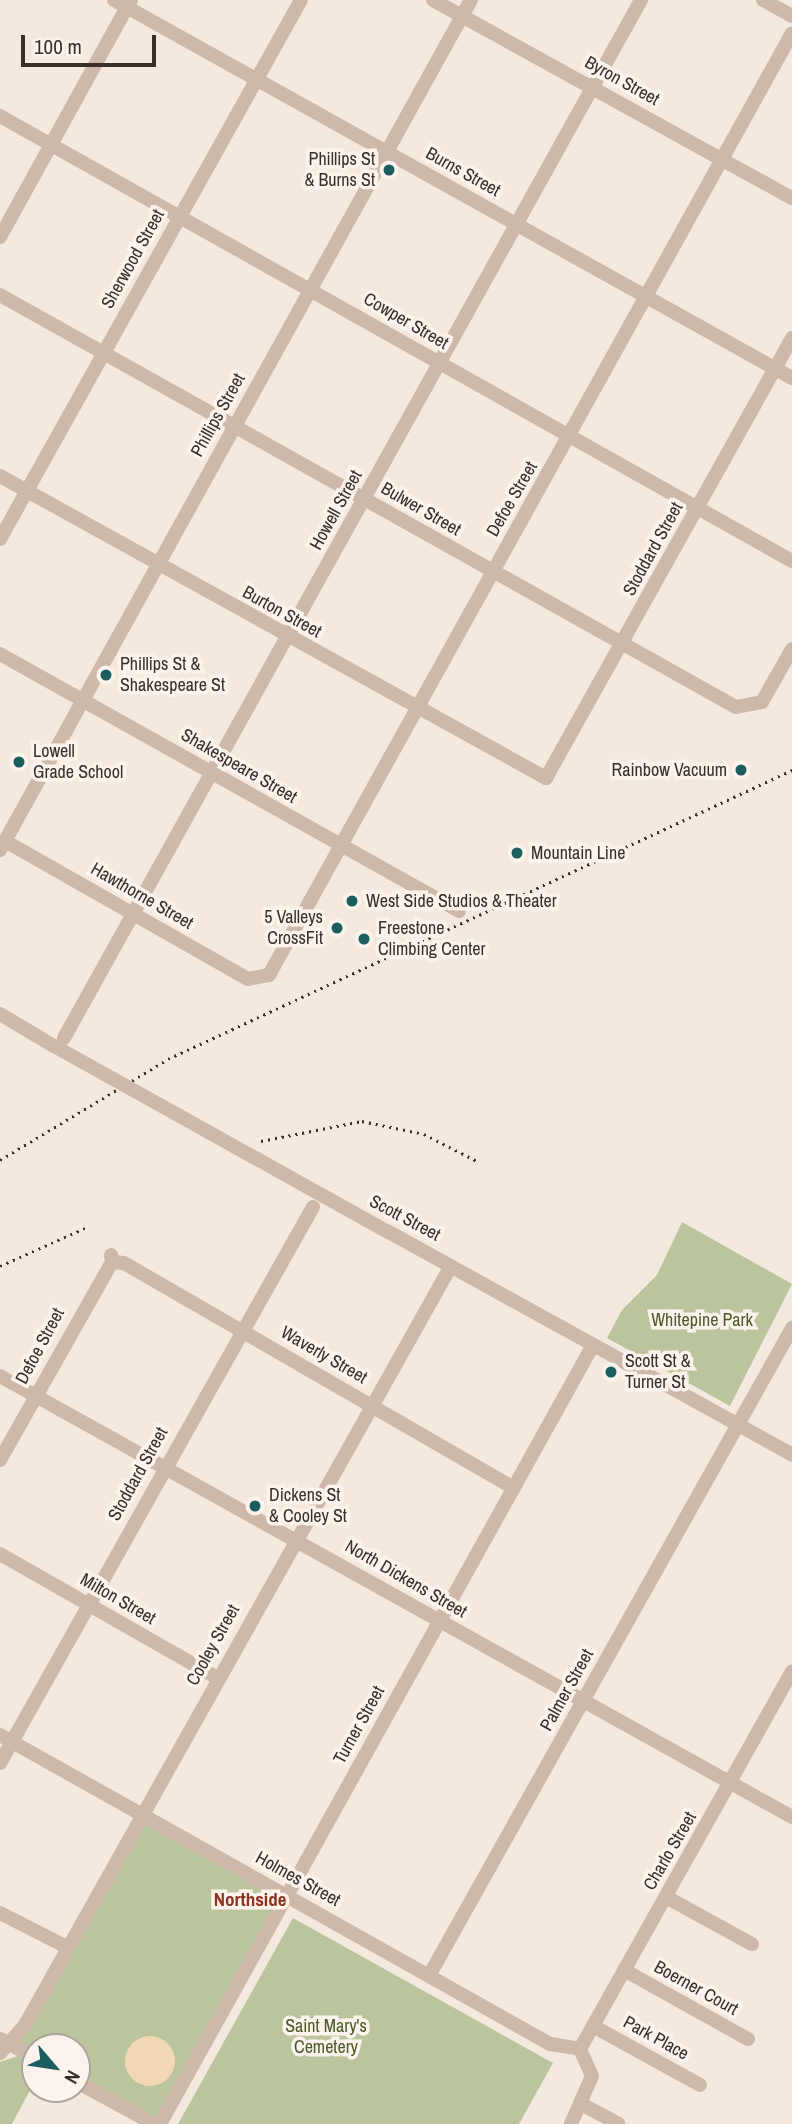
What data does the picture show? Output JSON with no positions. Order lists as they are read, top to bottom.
{
  "streets": {
    "street": [
      "Byron Street",
      "Burns Street",
      "Sherwood Street",
      "Cowper Street",
      "Phillips Street",
      "Defoe Street",
      "Bulwer Street",
      "Howell Street",
      "Stoddard Street",
      "Burton Street",
      "Shakespeare Street",
      "Hawthorne Street",
      "Scott Street",
      "Waverly Street",
      "North Dickens Street",
      "Milton Street",
      "Cooley Street",
      "Palmer Street",
      "Turner Street",
      "Charlo Street",
      "Holmes Street",
      "Boerner Court",
      "Park Place"
    ]
  },
  "crossings": [
    ["Byron Street", "Phillips Street"],
    ["Byron Street", "Defoe Street"],
    ["Byron Street", "Howell Street"],
    ["Burns Street", "Sherwood Street"],
    ["Burns Street", "Phillips Street"],
    ["Burns Street", "Defoe Street"],
    ["Burns Street", "Howell Street"],
    ["Burns Street", "Stoddard Street"],
    ["Sherwood Street", "Cowper Street"],
    ["Sherwood Street", "Bulwer Street"],
    ["Sherwood Street", "Burton Street"],
    ["Cowper Street", "Phillips Street"],
    ["Cowper Street", "Defoe Street"],
    ["Cowper Street", "Howell Street"],
    ["Cowper Street", "Stoddard Street"],
    ["Phillips Street", "Bulwer Street"],
    ["Phillips Street", "Burton Street"],
    ["Phillips Street", "Shakespeare Street"],
    ["Phillips Street", "Hawthorne Street"],
    ["Defoe Street", "Bulwer Street"],
    ["Defoe Street", "Burton Street"],
    ["Defoe Street", "Shakespeare Street"],
    ["Defoe Street", "Hawthorne Street"],
    ["Defoe Street", "Waverly Street"],
    ["Defoe Street", "North Dickens Street"],
    ["Bulwer Street", "Howell Street"],
    ["Bulwer Street", "Stoddard Street"],
    ["Howell Street", "Burton Street"],
    ["Howell Street", "Shakespeare Street"],
    ["Howell Street", "Hawthorne Street"],
    ["Howell Street", "Scott Street"],
    ["Stoddard Street", "Burton Street"],
    ["Stoddard Street", "Waverly Street"],
    ["Stoddard Street", "North Dickens Street"],
    ["Stoddard Street", "Milton Street"],
    ["Stoddard Street", "Holmes Street"],
    ["Scott Street", "Cooley Street"],
    ["Scott Street", "Palmer Street"],
    ["Scott Street", "Turner Street"],
    ["Waverly Street", "Cooley Street"],
    ["Waverly Street", "Turner Street"],
    ["North Dickens Street", "Cooley Street"],
    ["North Dickens Street", "Palmer Street"],
    ["North Dickens Street", "Turner Street"],
    ["North Dickens Street", "Charlo Street"],
    ["Milton Street", "Cooley Street"],
    ["Cooley Street", "Holmes Street"],
    ["Palmer Street", "Holmes Street"],
    ["Turner Street", "Holmes Street"],
    ["Charlo Street", "Holmes Street"],
    ["Charlo Street", "Boerner Court"],
    ["Charlo Street", "Park Place"]
  ],
  "districts": ["Northside"],
  "parks": ["Whitepine Park", "Saint Mary's Cemetery"],
  "places": [
    "Phillips St & Burns St",
    "Phillips St & Shakespeare St",
    "Lowell Grade School",
    "Rainbow Vacuum",
    "Mountain Line",
    "West Side Studios & Theater",
    "5 Valleys CrossFit",
    "Freestone Climbing Center",
    "Scott St & Turner St",
    "Dickens St & Cooley St"
  ],
  "scale_bar": "100 m",
  "north": "bottom right"
}
